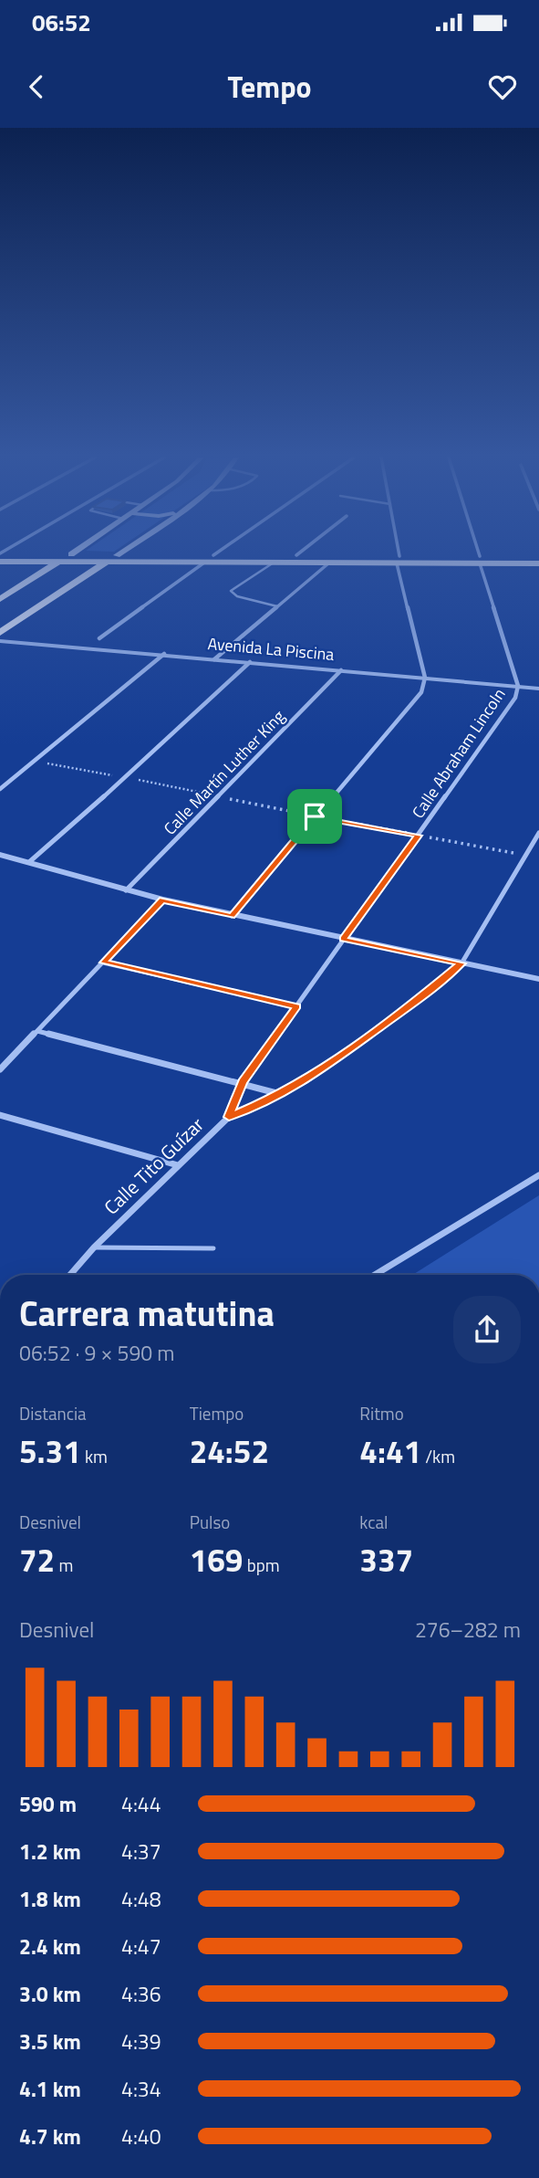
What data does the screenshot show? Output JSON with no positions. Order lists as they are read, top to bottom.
{
  "streets": {
    "street": [
      "Avenida La Piscina",
      "Calle Abraham Lincoln",
      "Calle Martín Luther King",
      "Calle Tito Guízar"
    ]
  },
  "crossings": [
    ["Avenida La Piscina", "Calle Abraham Lincoln"],
    ["Avenida La Piscina", "Calle Martín Luther King"],
    ["Calle Abraham Lincoln", "Calle Tito Guízar"]
  ],
  "page": {
    "status": "06:52",
    "header": "Tempo",
    "heading": ["Carrera matutina", "06:52 · 9 × 590 m"],
    "stats": [
      ["Distancia", "5.31 km"],
      ["Tiempo", "24:52"],
      ["Ritmo", "4:41 /km"],
      ["Desnivel", "72 m"],
      ["Pulso", "169 bpm"],
      ["kcal", "337"]
    ],
    "chart": ["Desnivel", "276–282 m"],
    "list": [
      {
        "name": "590 m",
        "note": "4:44"
      },
      {
        "name": "1.2 km",
        "note": "4:37"
      },
      {
        "name": "1.8 km",
        "note": "4:48"
      },
      {
        "name": "2.4 km",
        "note": "4:47"
      },
      {
        "name": "3.0 km",
        "note": "4:36"
      },
      {
        "name": "3.5 km",
        "note": "4:39"
      },
      {
        "name": "4.1 km",
        "note": "4:34"
      },
      {
        "name": "4.7 km",
        "note": "4:40"
      }
    ]
  }
}
